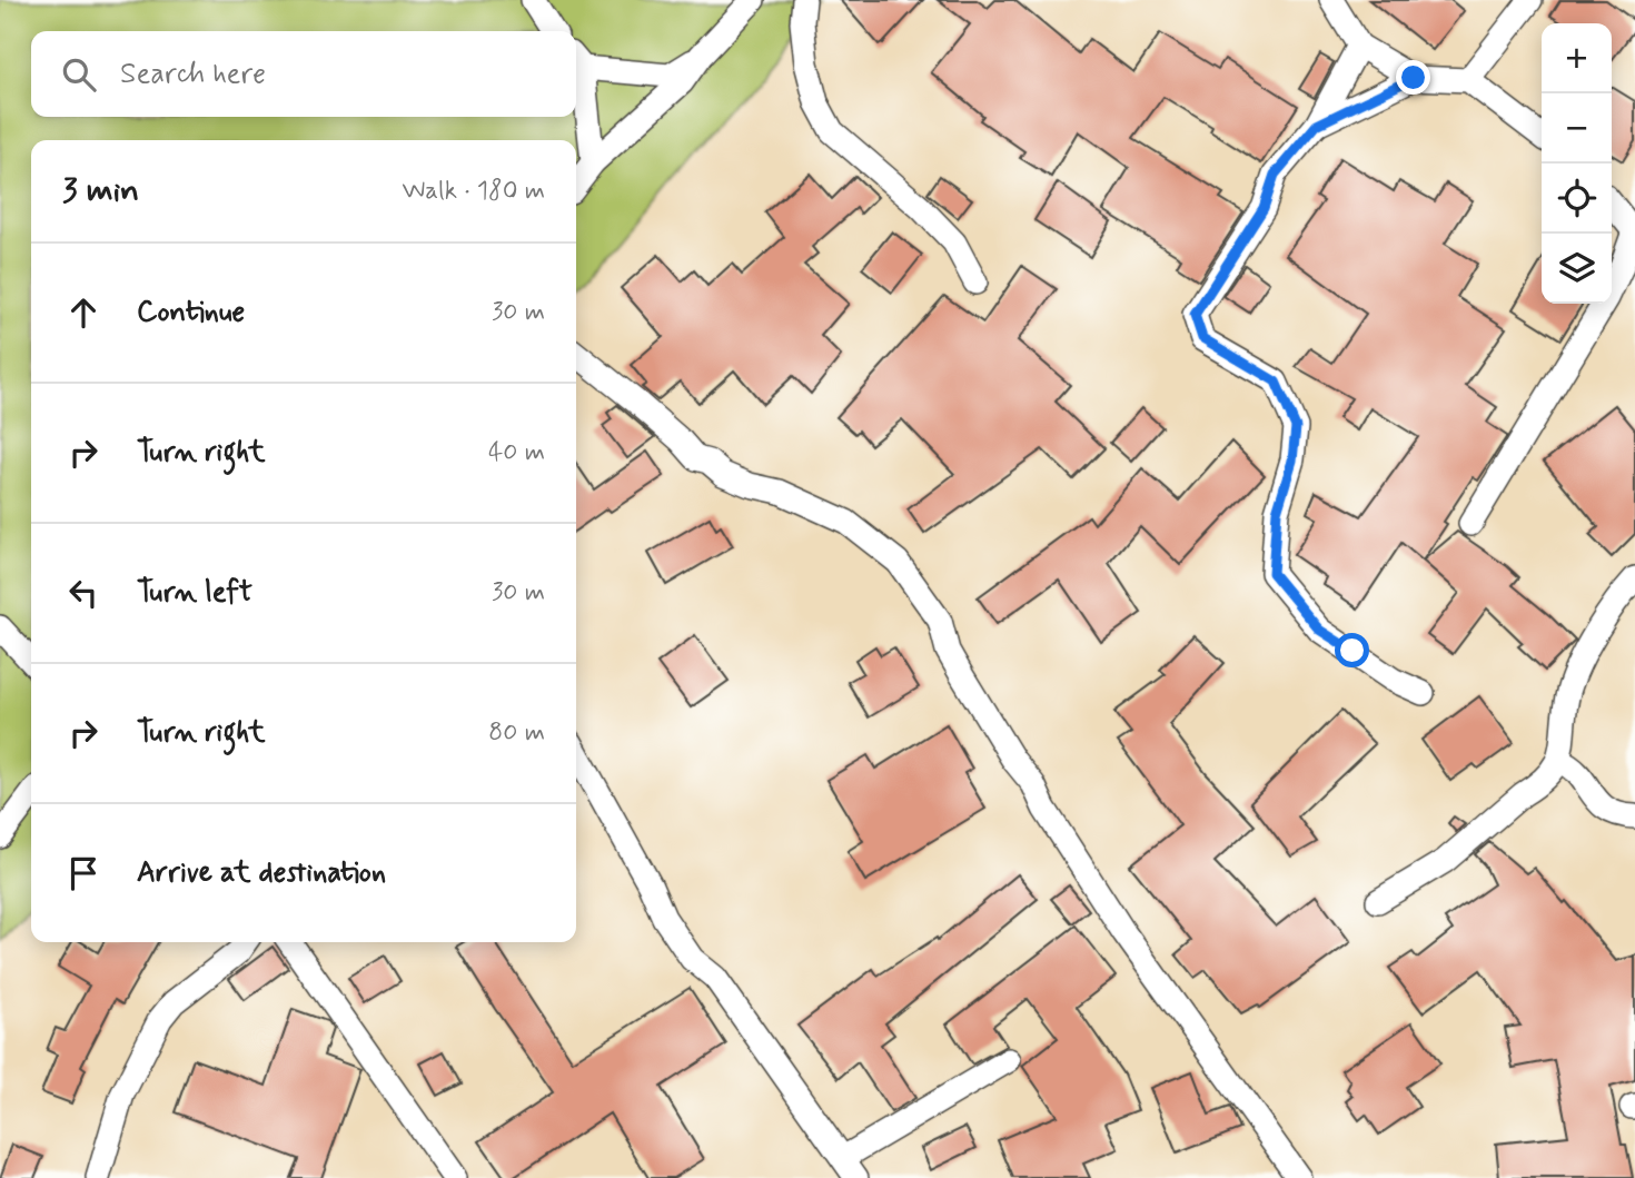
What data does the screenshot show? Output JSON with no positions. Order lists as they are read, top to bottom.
{
  "page": {
    "map_buttons": ["+", "−"],
    "search": "Search here",
    "heading": ["3 min", "Walk · 180 m"],
    "list": [
      ["Continue", "30 m"],
      ["Turn right", "40 m"],
      ["Turn left", "30 m"],
      ["Turn right", "80 m"],
      "Arrive at destination"
    ]
  }
}
